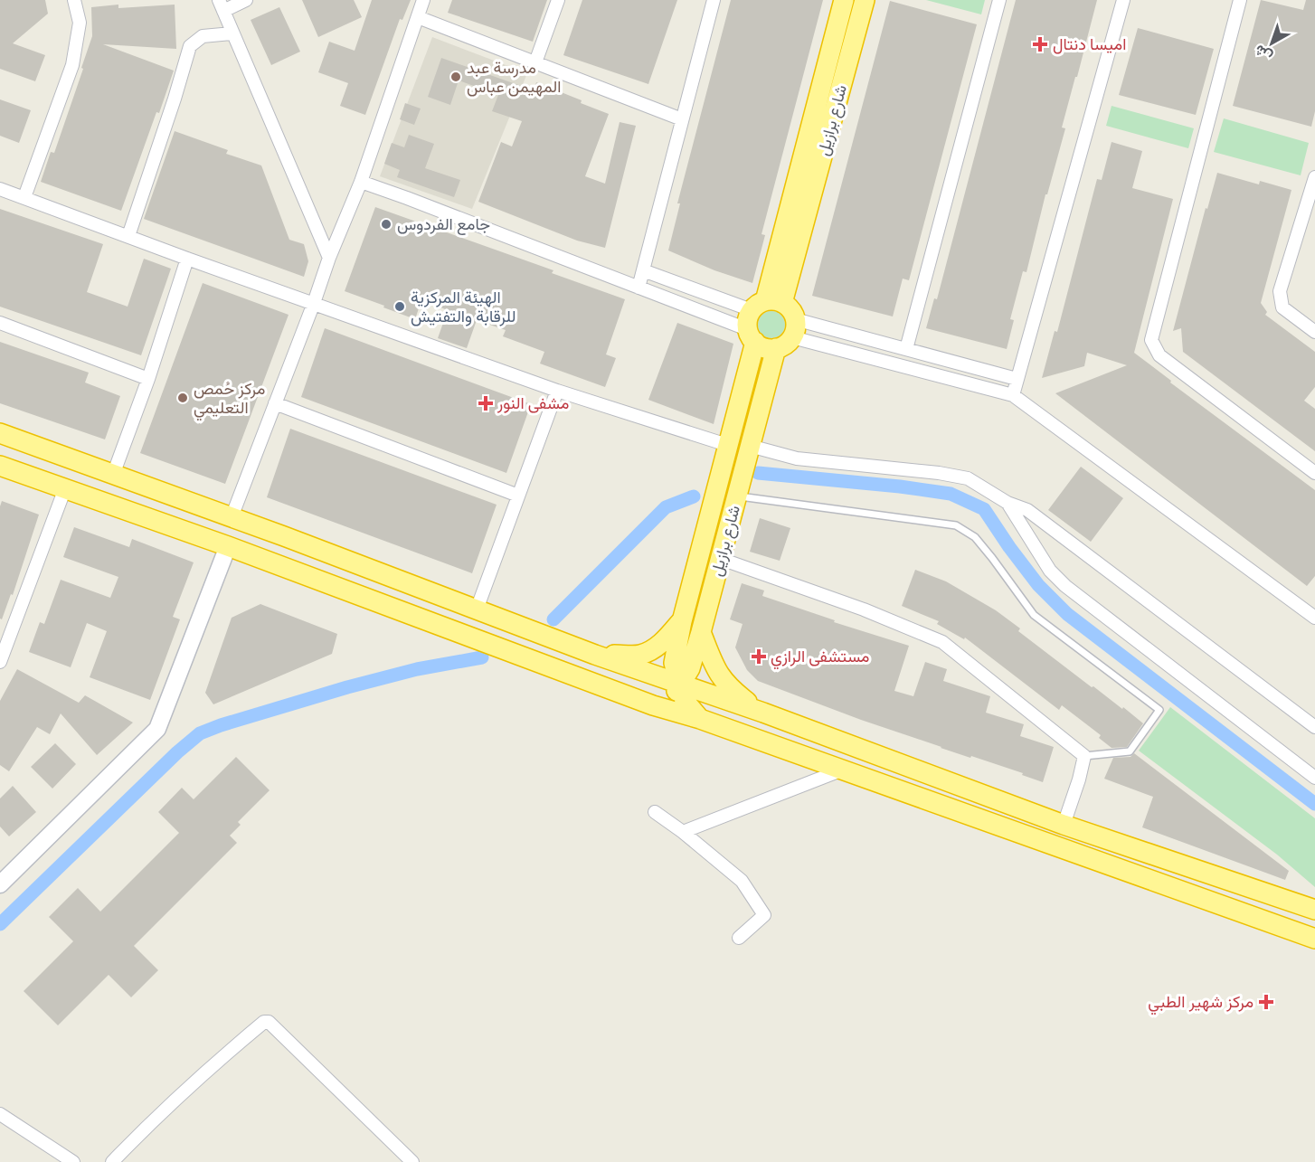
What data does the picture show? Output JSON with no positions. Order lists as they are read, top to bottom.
{
  "streets": {
    "highway": ["شارع برازيل"]
  },
  "places": {
    "health": [
      "اميسا دنتال",
      "مشفى النور",
      "مستشفى الرازي",
      "مركز شهير الطبي"
    ],
    "other": [
      "مدرسة عبد المهيمن عباس",
      "جامع الفردوس",
      "الهيئة المركزية للرقابة والتفتيش",
      "مركز حُمص التعليمي"
    ]
  },
  "north": "bottom left"
}
